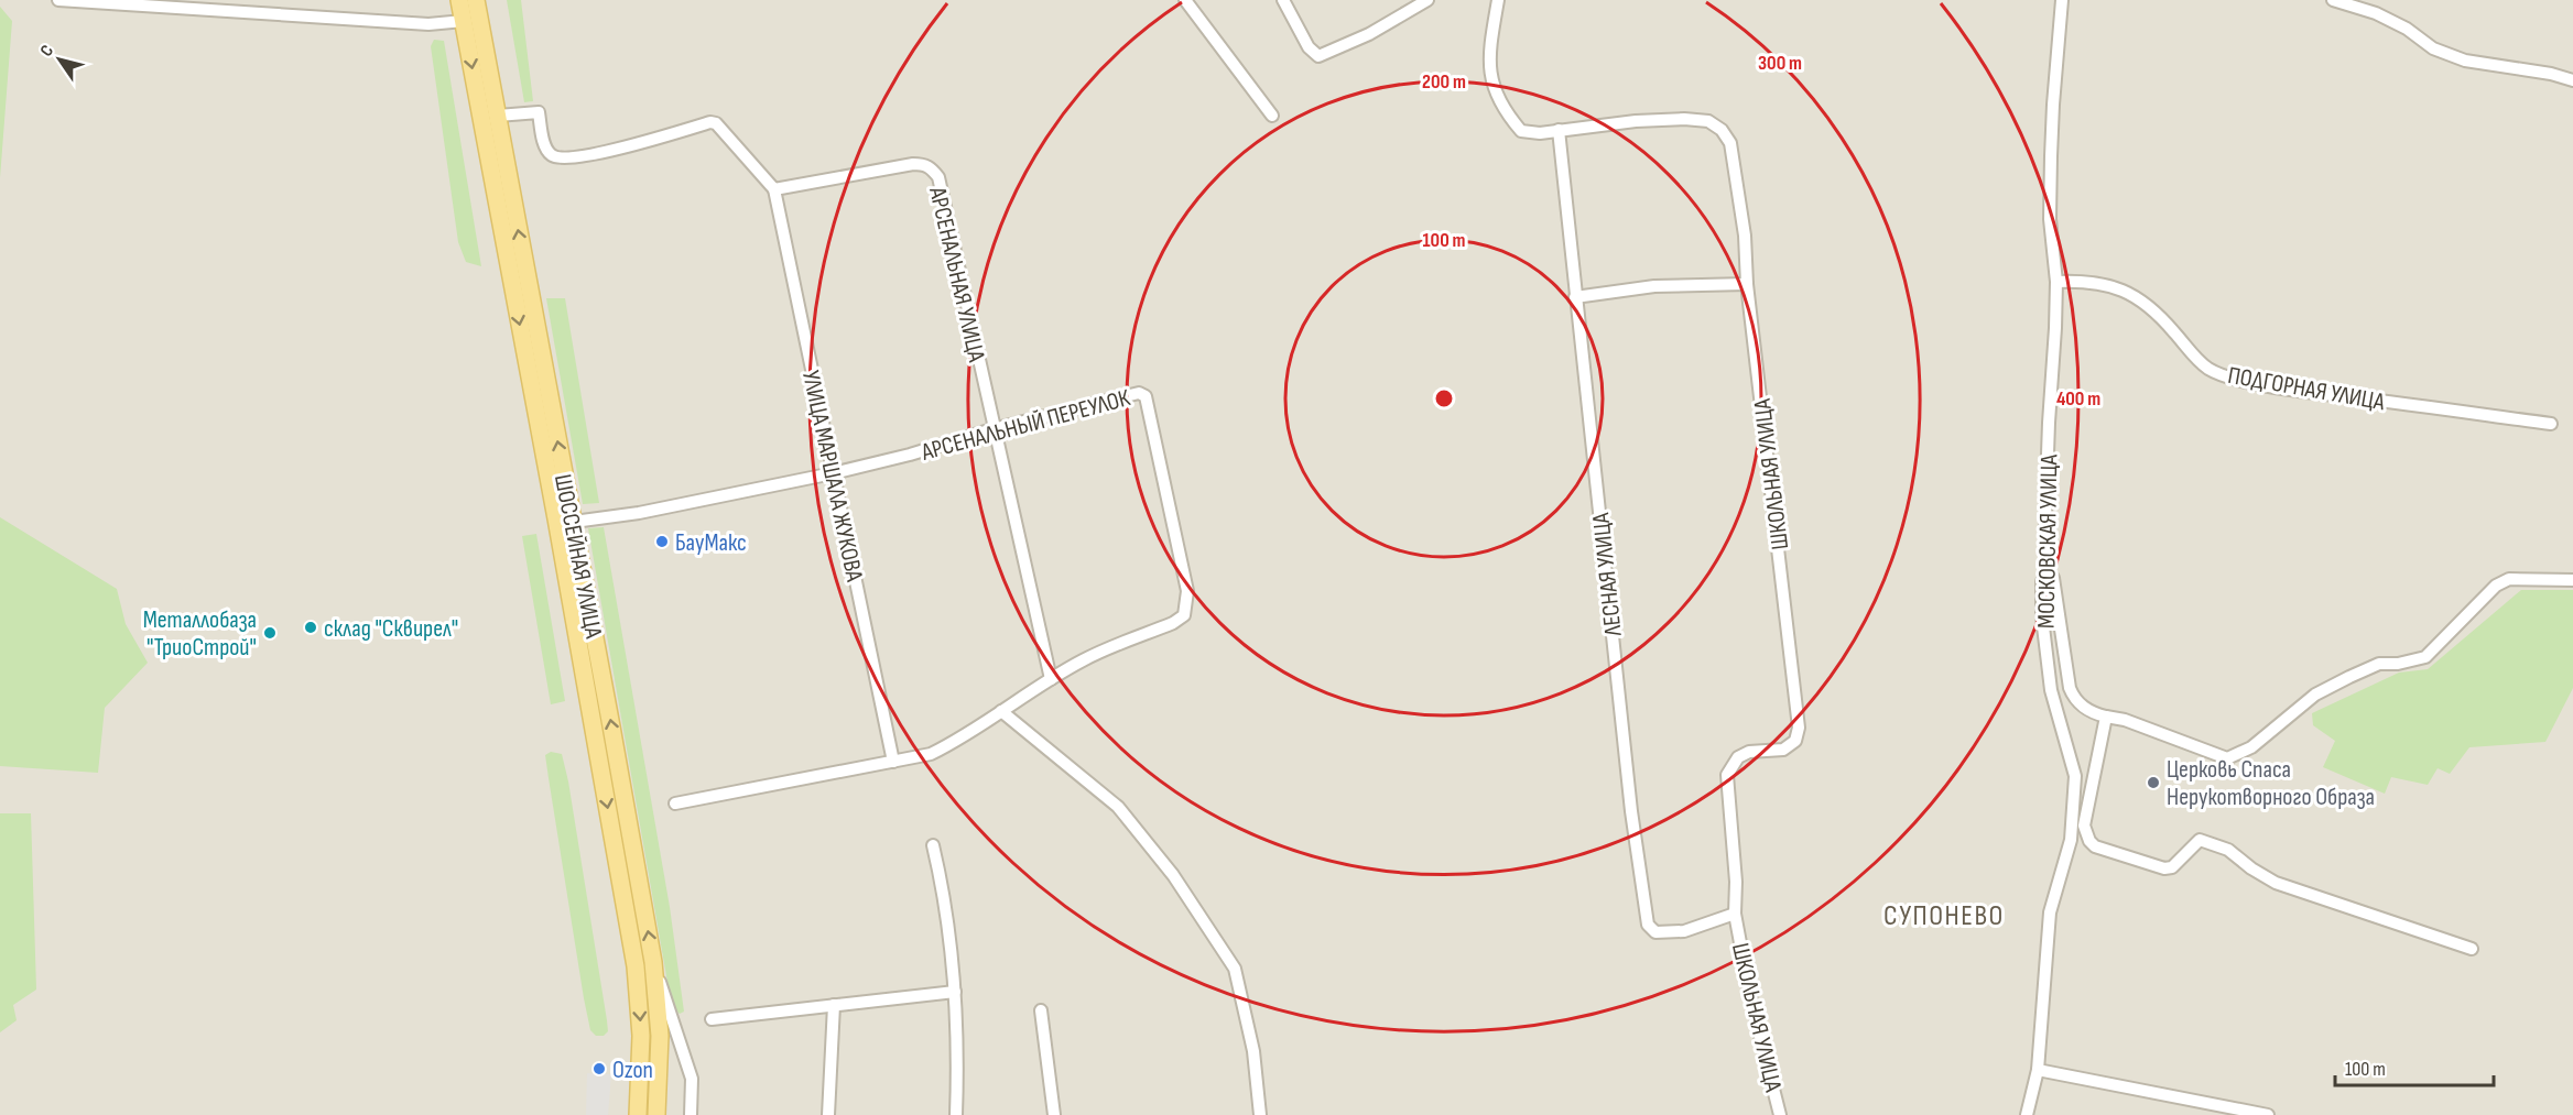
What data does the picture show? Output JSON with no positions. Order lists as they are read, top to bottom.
{
  "streets": {
    "main road": ["ШОССЕЙНАЯ УЛИЦА"],
    "street": [
      "АРСЕНАЛЬНАЯ УЛИЦА",
      "ПОДГОРНАЯ УЛИЦА",
      "АРСЕНАЛЬНЫЙ ПЕРЕУЛОК",
      "ШКОЛЬНАЯ УЛИЦА",
      "УЛИЦА МАРШАЛА ЖУКОВА",
      "МОСКОВСКАЯ УЛИЦА",
      "ЛЕСНАЯ УЛИЦА"
    ]
  },
  "crossings": [
    ["АРСЕНАЛЬНАЯ УЛИЦА", "АРСЕНАЛЬНЫЙ ПЕРЕУЛОК"],
    ["АРСЕНАЛЬНАЯ УЛИЦА", "УЛИЦА МАРШАЛА ЖУКОВА"],
    ["ПОДГОРНАЯ УЛИЦА", "МОСКОВСКАЯ УЛИЦА"],
    ["АРСЕНАЛЬНЫЙ ПЕРЕУЛОК", "УЛИЦА МАРШАЛА ЖУКОВА"],
    ["АРСЕНАЛЬНЫЙ ПЕРЕУЛОК", "ШОССЕЙНАЯ УЛИЦА"],
    ["ШКОЛЬНАЯ УЛИЦА", "ЛЕСНАЯ УЛИЦА"]
  ],
  "districts": ["СУПОНЕВО"],
  "places": [
    "БауМакс",
    "склад \"Сквирел\"",
    "Металлобаза \"ТриоСтрой\"",
    "Церковь Спаса Нерукотворного Образа",
    "Ozon"
  ],
  "scale_bar": "100 m",
  "north": "top left",
  "rings": [
    "300 m",
    "200 m",
    "100 m",
    "400 m"
  ]
}
